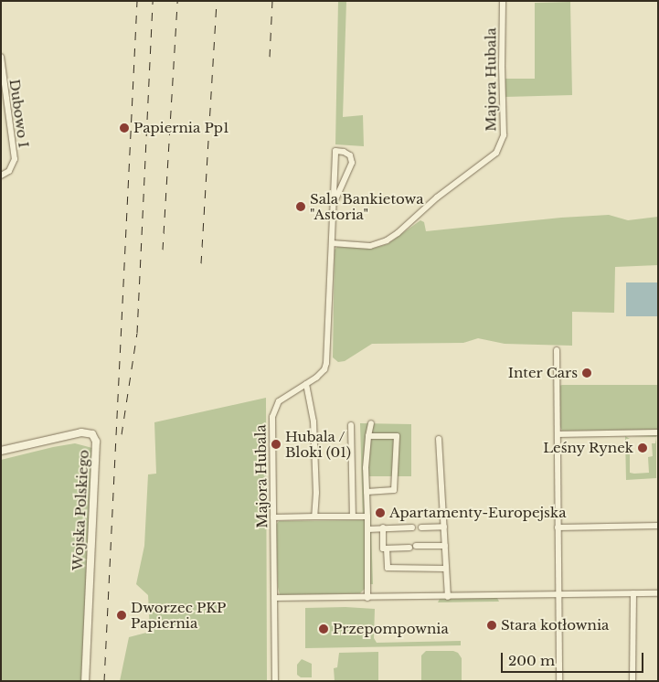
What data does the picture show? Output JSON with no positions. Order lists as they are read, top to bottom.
{
  "streets": {
    "street": ["Majora Hubala", "Dubowo I", "Wojska Polskiego"]
  },
  "places": [
    "Papiernia Pp1",
    "Sala Bankietowa \"Astoria\"",
    "Inter Cars",
    "Hubala / Bloki (01)",
    "Leśny Rynek",
    "Apartamenty-Europejska",
    "Dworzec PKP Papiernia",
    "Stara kotłownia",
    "Przepompownia"
  ],
  "scale_bar": "200 m"
}
